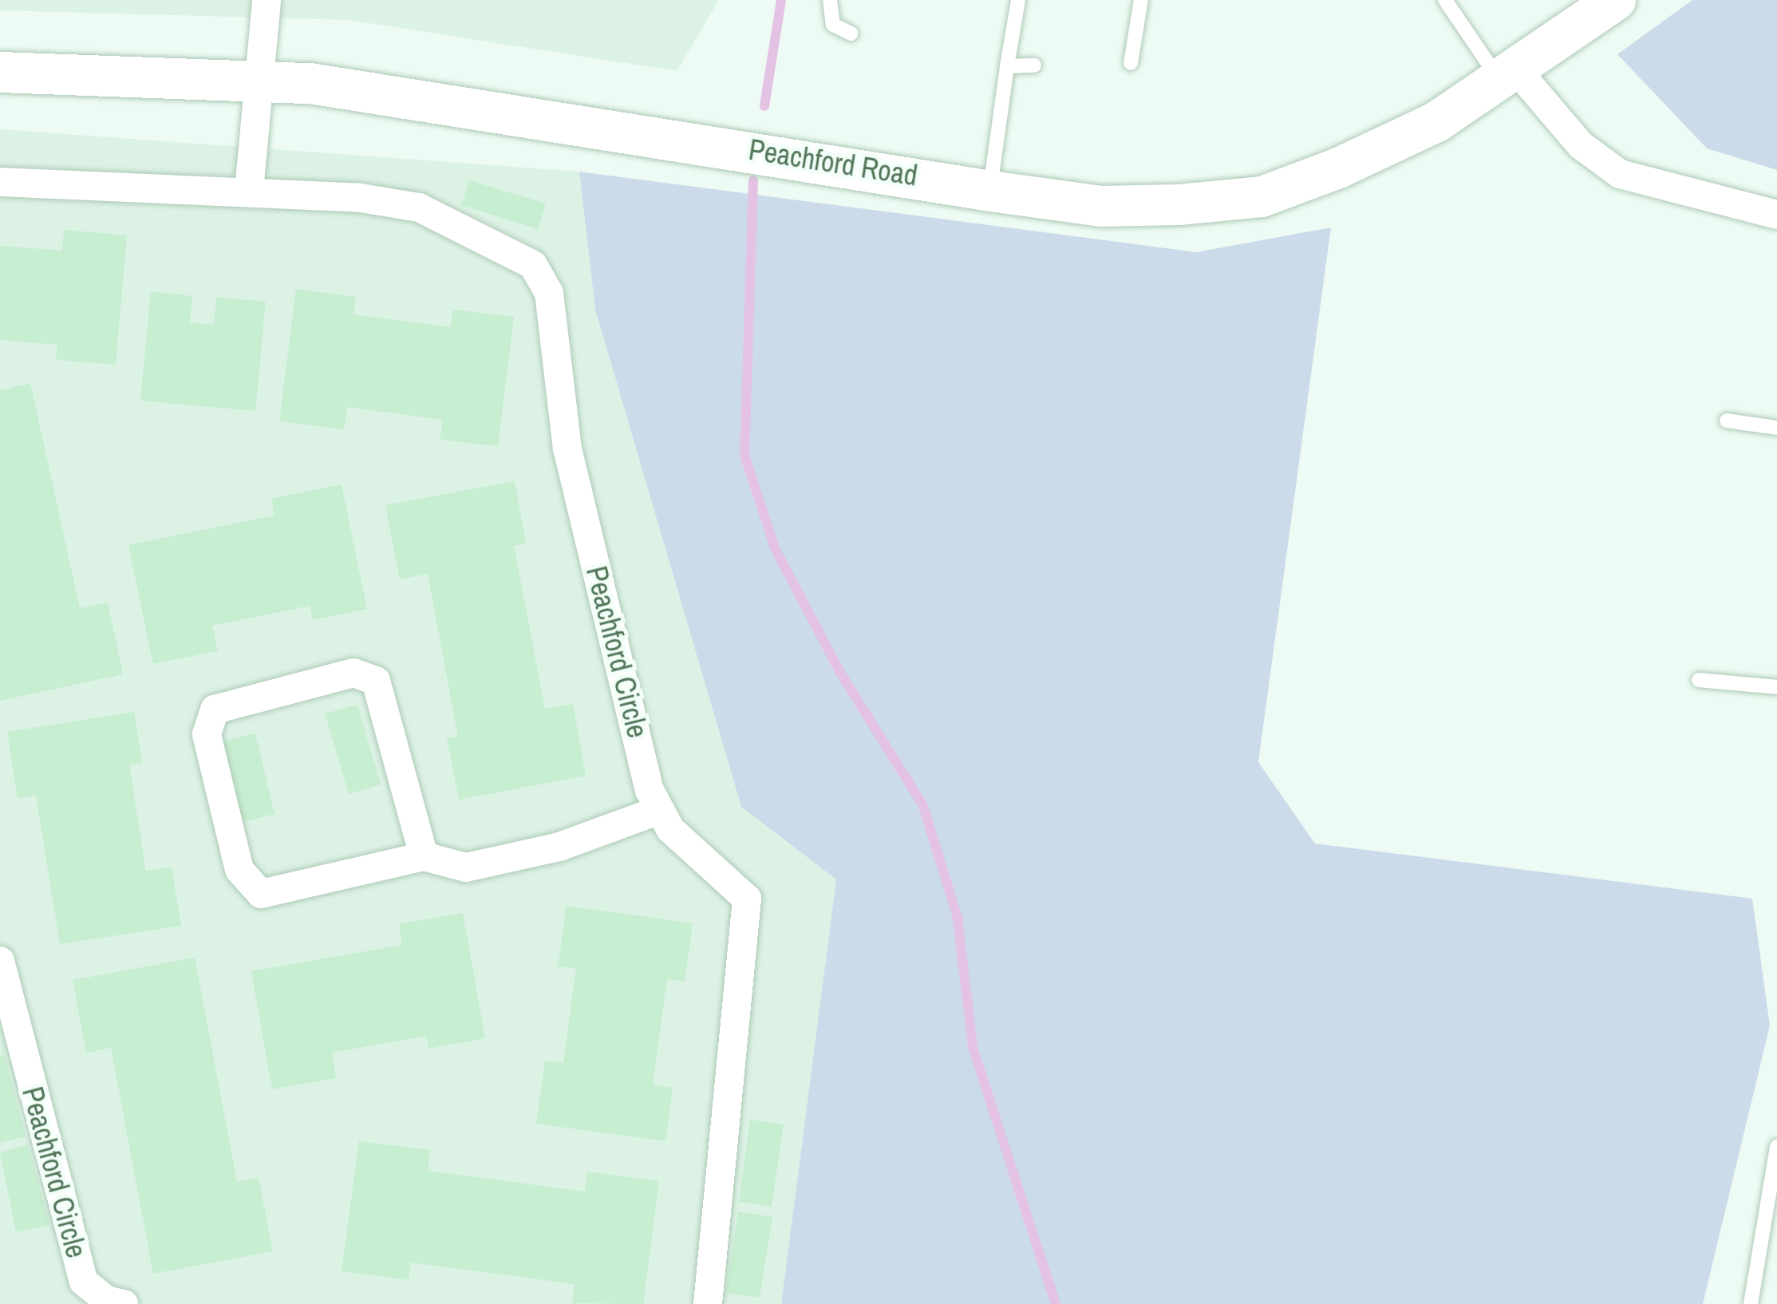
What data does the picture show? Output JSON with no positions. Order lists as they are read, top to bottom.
{
  "streets": {
    "street": ["Peachford Road", "Peachford Circle"]
  }
}
